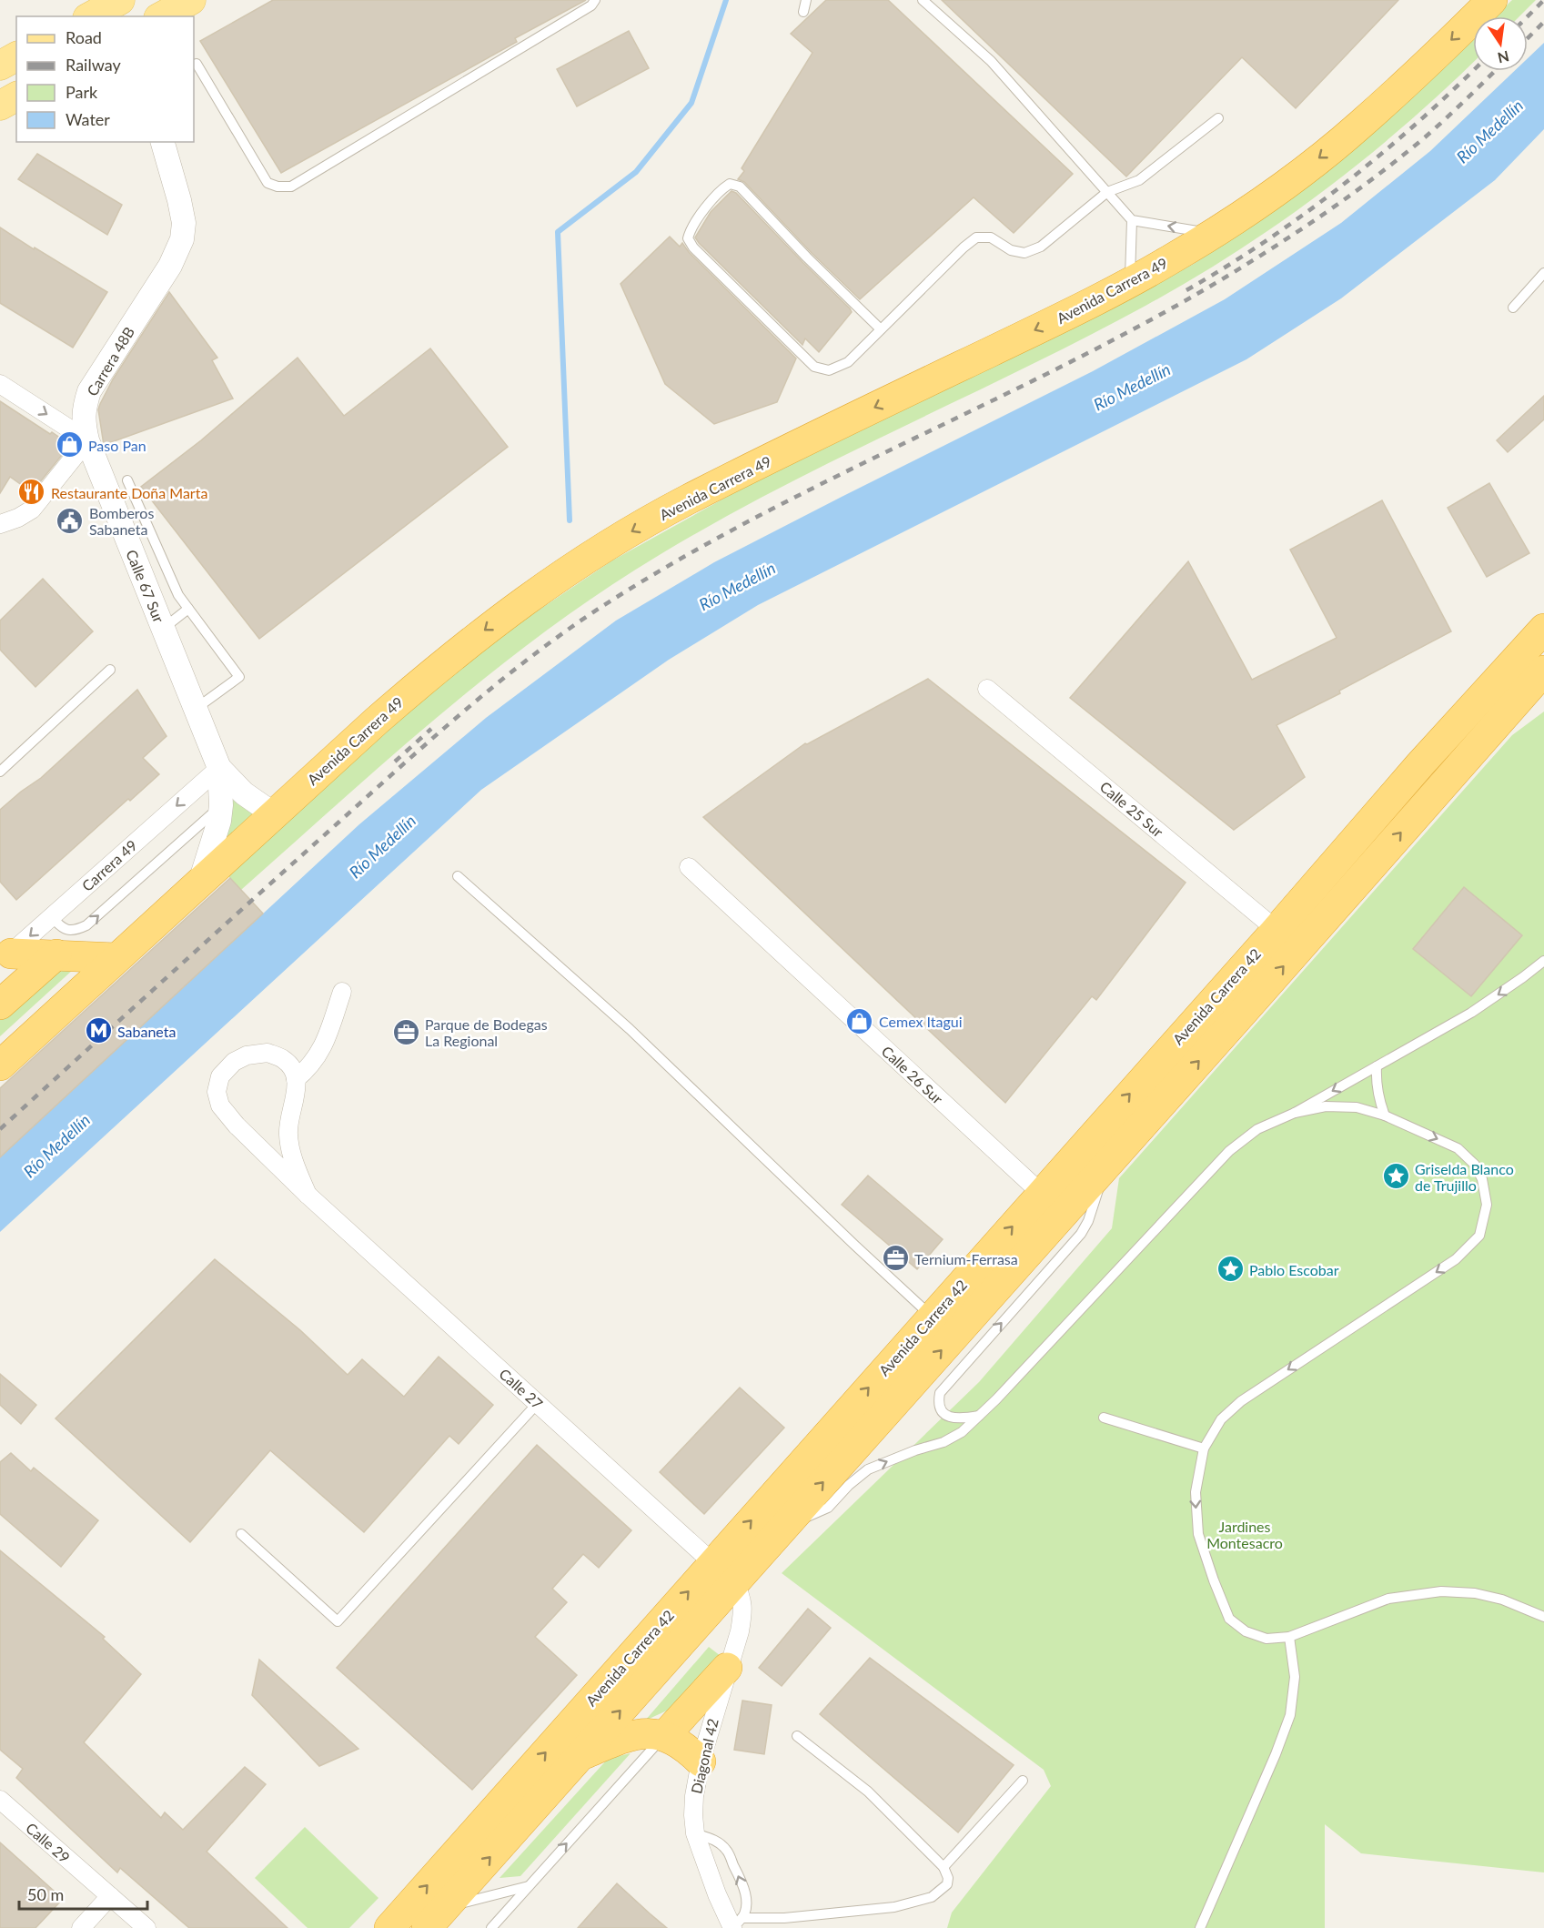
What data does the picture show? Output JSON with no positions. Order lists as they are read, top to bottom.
{
  "streets": {
    "highway": ["Avenida Carrera 49", "Avenida Carrera 42"],
    "street": [
      "Carrera 48B",
      "Calle 67 Sur",
      "Calle 25 Sur",
      "Carrera 49",
      "Calle 26 Sur",
      "Calle 27",
      "Diagonal 42",
      "Calle 29"
    ]
  },
  "crossings": [
    ["Avenida Carrera 49", "Calle 67 Sur"],
    ["Carrera 48B", "Calle 67 Sur"],
    ["Calle 67 Sur", "Carrera 49"],
    ["Calle 25 Sur", "Avenida Carrera 42"],
    ["Avenida Carrera 42", "Calle 26 Sur"],
    ["Avenida Carrera 42", "Calle 27"],
    ["Avenida Carrera 42", "Diagonal 42"],
    ["Calle 27", "Diagonal 42"]
  ],
  "one_way": ["Avenida Carrera 49", "Carrera 49", "Avenida Carrera 42"],
  "water": ["Río Medellín"],
  "parks": ["Jardines Montesacro"],
  "places": {
    "shop": ["Paso Pan", "Cemex Itagui"],
    "restaurant": ["Restaurante Doña Marta"],
    "public building": ["Bomberos Sabaneta"],
    "metro station": ["Sabaneta"],
    "office": ["Parque de Bodegas La Regional", "Ternium-Ferrasa"],
    "place": ["Griselda Blanco de Trujillo", "Pablo Escobar"]
  },
  "legend": [
    "Road",
    "Railway",
    "Park",
    "Water"
  ],
  "scale_bar": "50 m",
  "north": "bottom"
}
